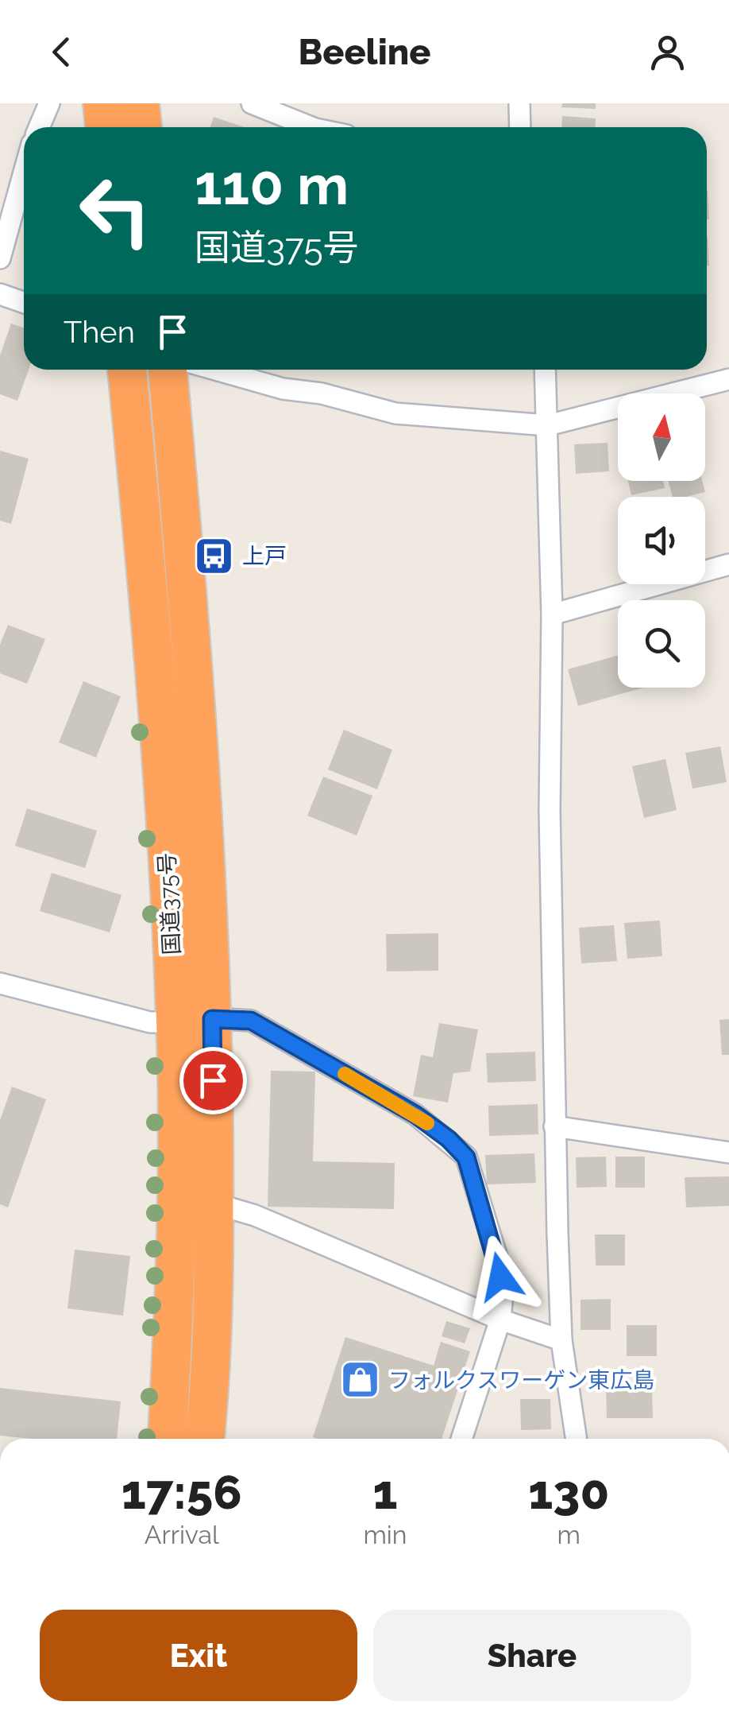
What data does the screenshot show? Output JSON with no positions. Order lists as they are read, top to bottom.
{
  "streets": {
    "highway": ["国道375号"]
  },
  "places": {
    "bus stop": ["上戸"],
    "shop": ["フォルクスワーゲン東広島"]
  },
  "north": "top",
  "page": {
    "header": "Beeline",
    "turn": ["110 m", "国道375号"],
    "then": "Then",
    "eta": [
      "17:56",
      "Arrival",
      "1",
      "min",
      "130",
      "m"
    ],
    "buttons": ["Exit", "Share"]
  }
}
